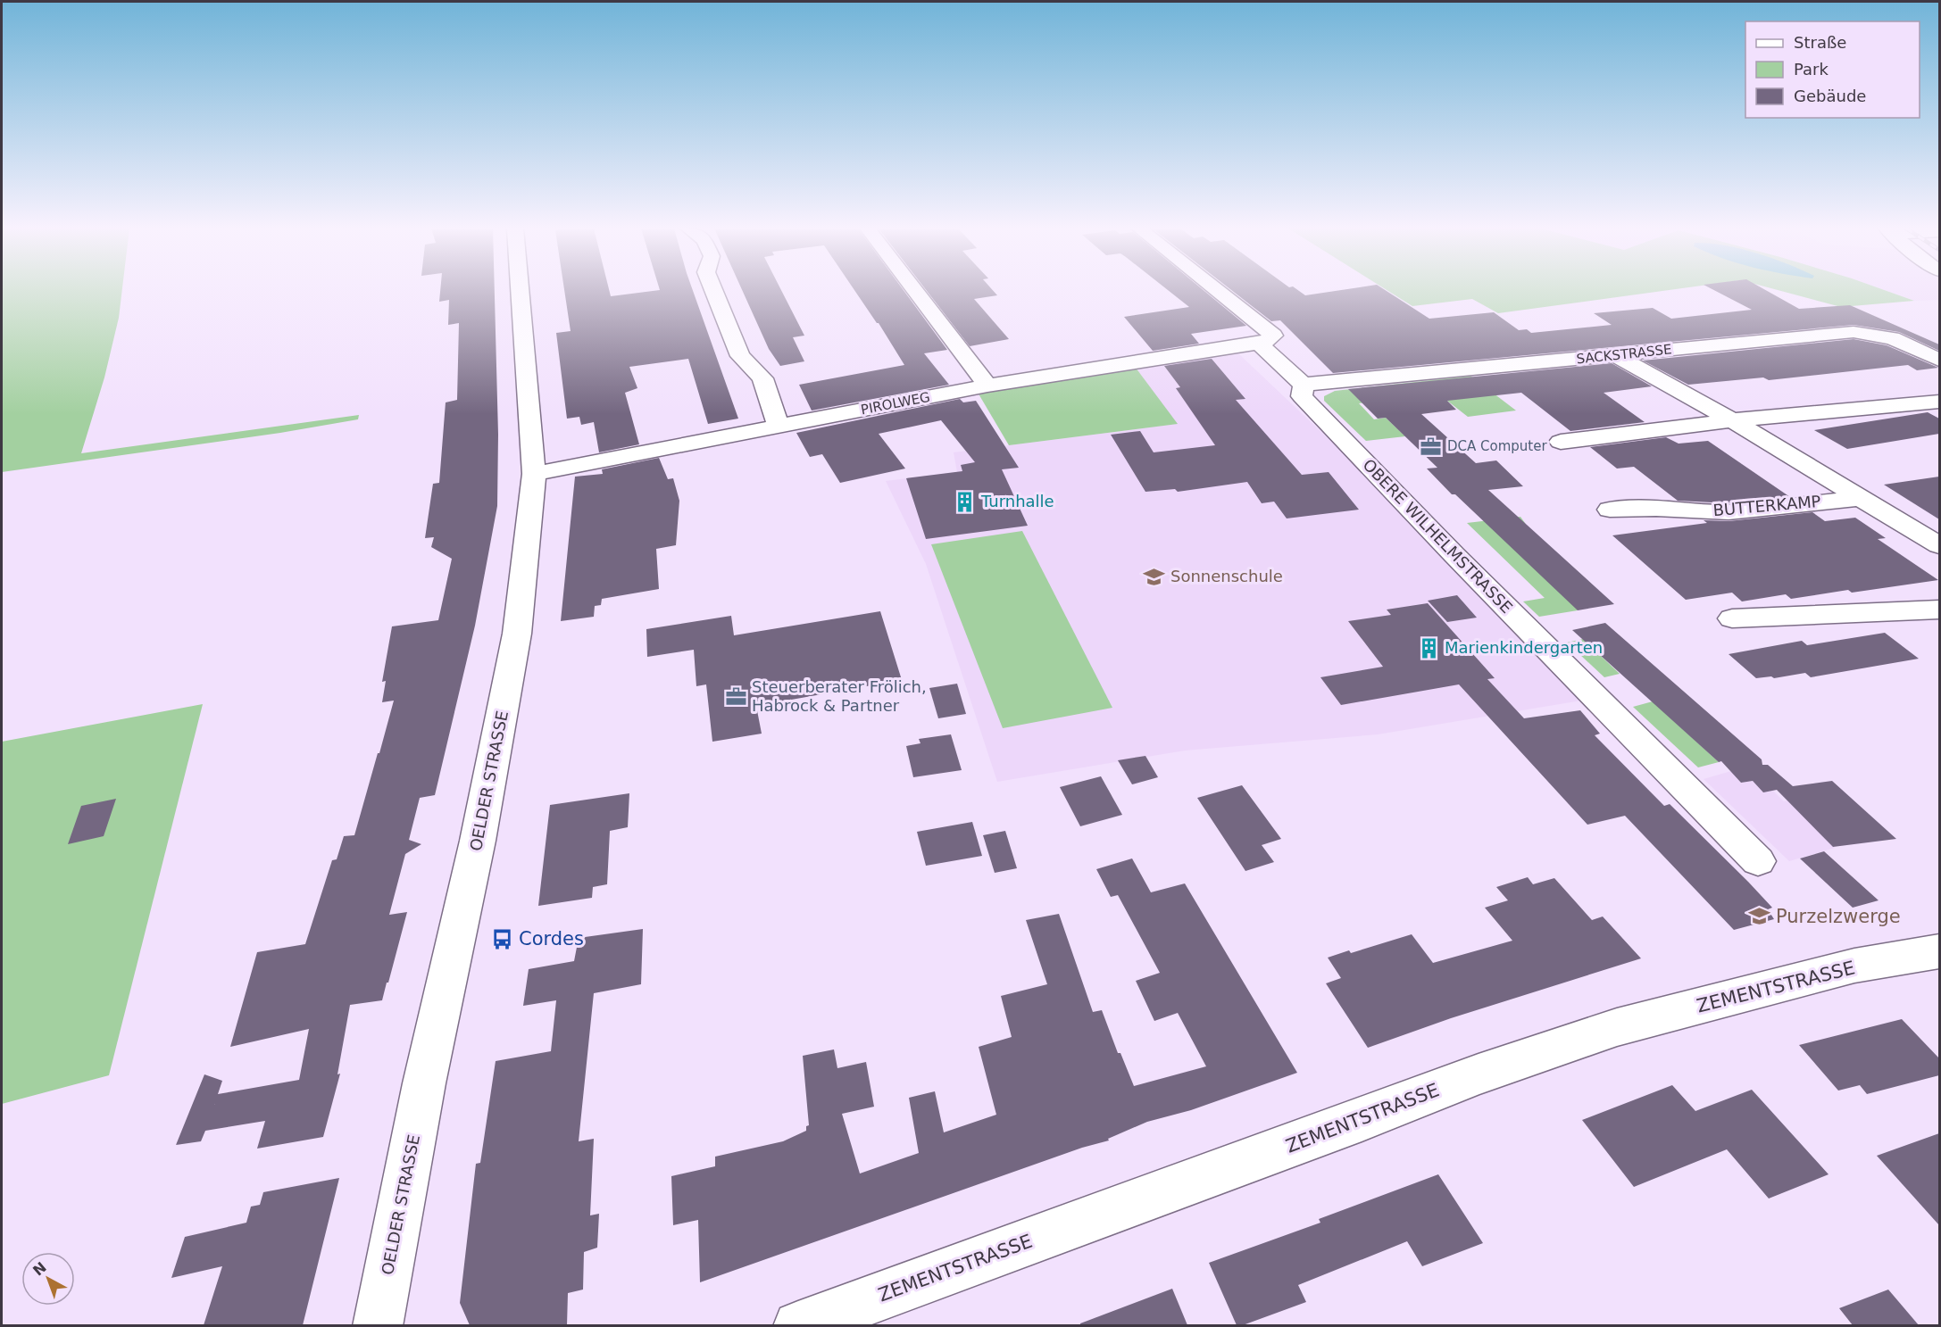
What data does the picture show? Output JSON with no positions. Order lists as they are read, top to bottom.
{
  "streets": {
    "street": [
      "SACKSTRASSE",
      "PIROLWEG",
      "BUTTERKAMP",
      "OBERE WILHELMSTRASSE",
      "OELDER STRASSE",
      "ZEMENTSTRASSE"
    ]
  },
  "crossings": [
    ["SACKSTRASSE", "BUTTERKAMP"],
    ["SACKSTRASSE", "OBERE WILHELMSTRASSE"],
    ["PIROLWEG", "OBERE WILHELMSTRASSE"],
    ["PIROLWEG", "OELDER STRASSE"]
  ],
  "places": {
    "office": ["DCA Computer", "Steuerberater Frölich, Habrock & Partner"],
    "building": ["Turnhalle", "Marienkindergarten"],
    "school or university": ["Sonnenschule", "Purzelzwerge"],
    "bus stop": ["Cordes"]
  },
  "legend": ["Straße", "Park", "Gebäude"],
  "north": "top left"
}
